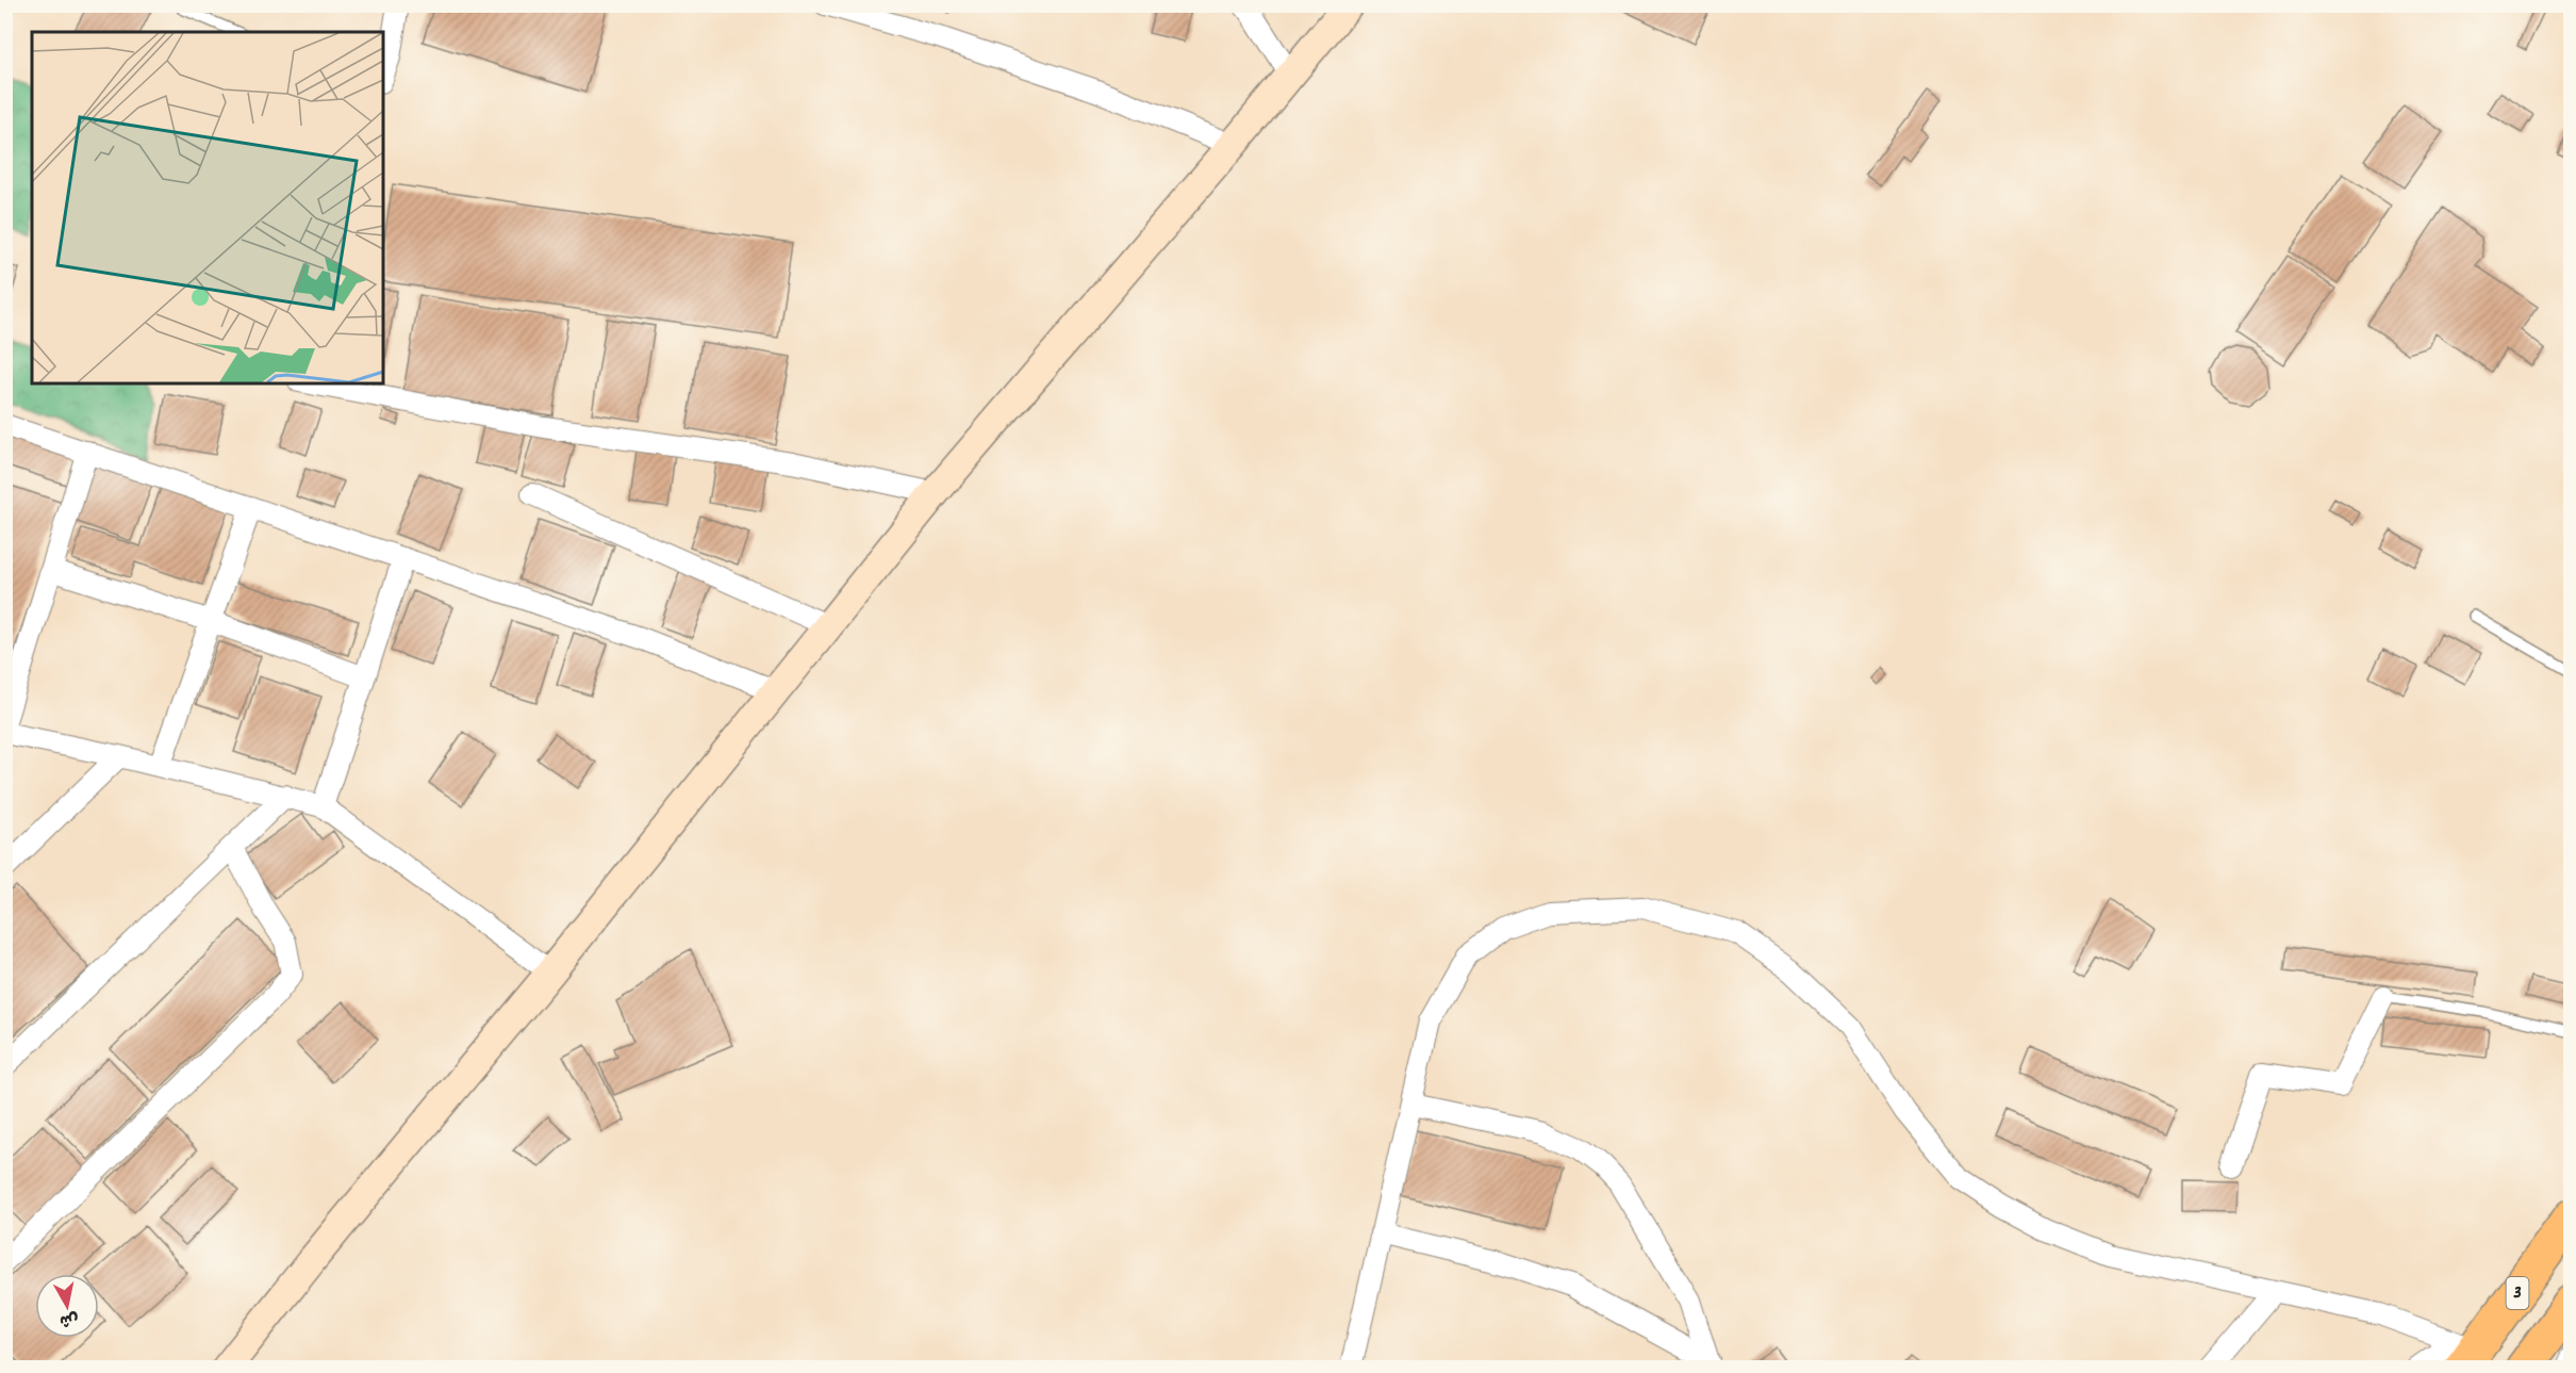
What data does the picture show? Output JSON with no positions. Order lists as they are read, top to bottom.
{
  "streets": {
    "highway": ["3"]
  },
  "north": "bottom"
}
